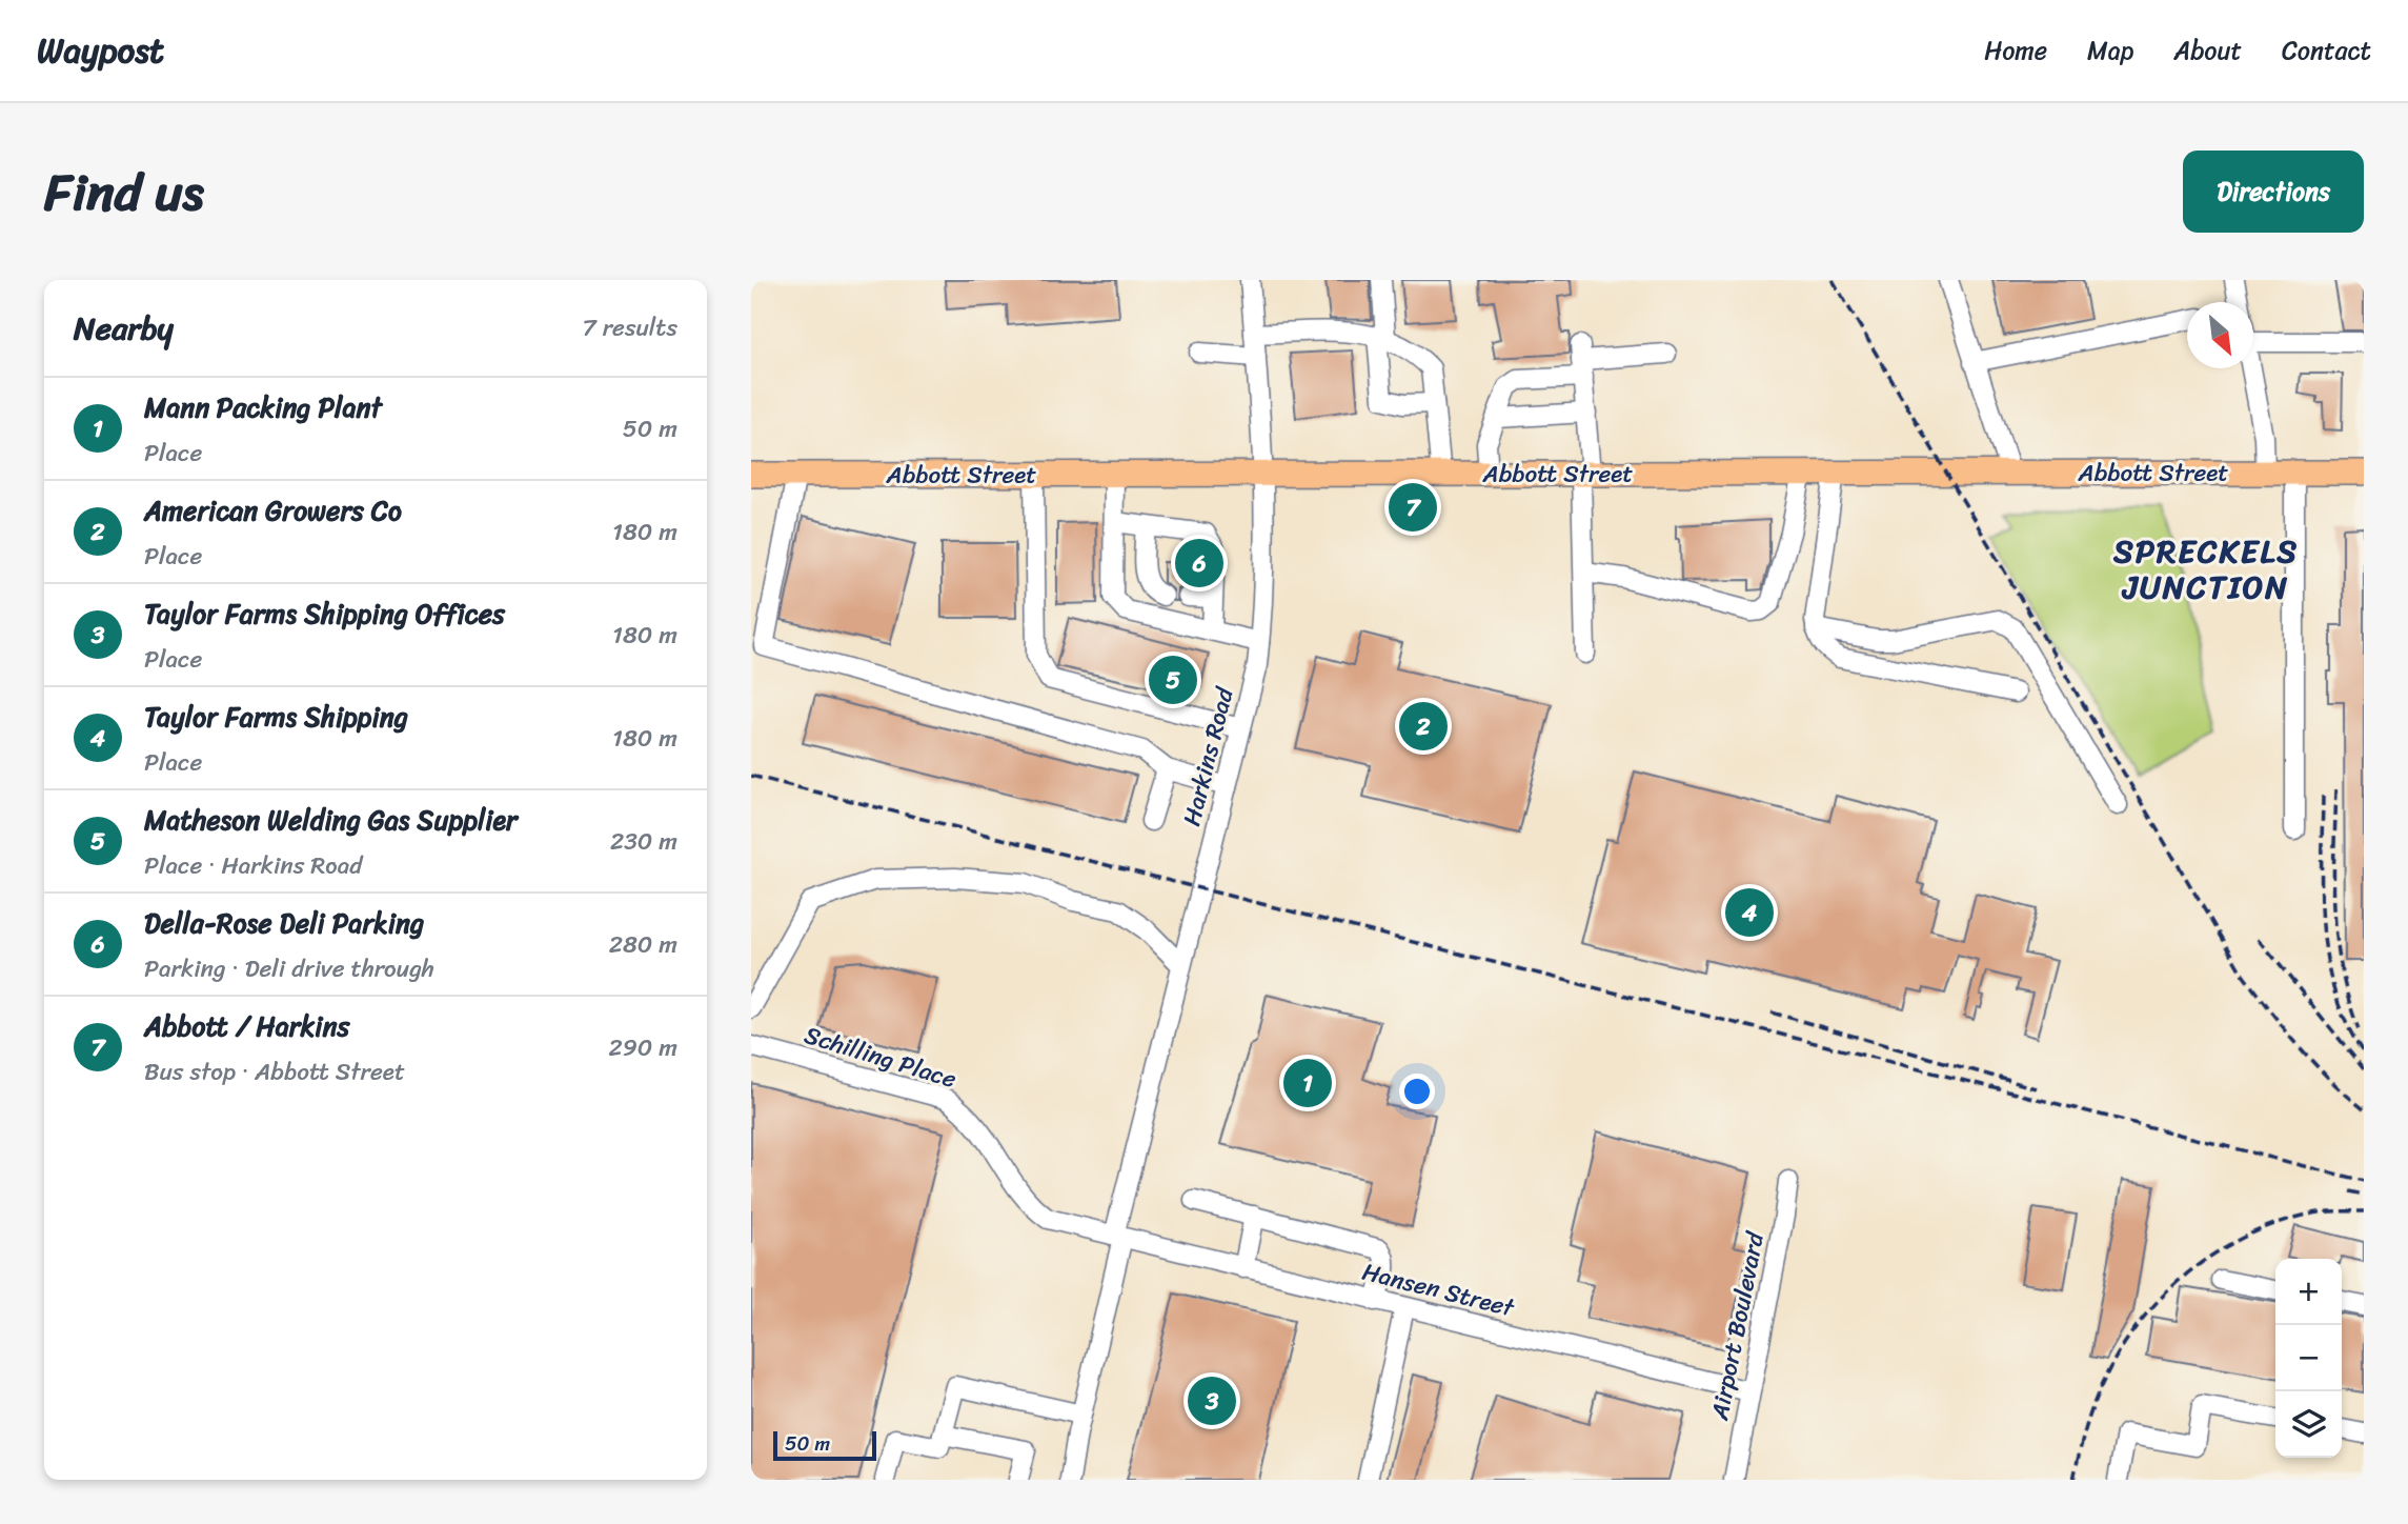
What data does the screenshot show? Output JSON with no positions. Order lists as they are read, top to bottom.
{
  "streets": {
    "main road": ["Abbott Street"],
    "street": [
      "Harkins Road",
      "Schilling Place",
      "Hansen Street",
      "Airport Boulevard"
    ]
  },
  "crossings": [
    ["Abbott Street", "Harkins Road"],
    ["Harkins Road", "Schilling Place"],
    ["Harkins Road", "Hansen Street"],
    ["Schilling Place", "Hansen Street"],
    ["Hansen Street", "Airport Boulevard"]
  ],
  "districts": ["SPRECKELS JUNCTION"],
  "scale_bar": "50 m",
  "north": "bottom right",
  "page": {
    "header": "Waypost",
    "nav": [
      "Home",
      "Map",
      "About",
      "Contact"
    ],
    "title": "Find us",
    "buttons": "Directions",
    "heading": ["Nearby", "7 results"],
    "list": [
      {
        "mark": "1",
        "name": "Mann Packing Plant",
        "note": "Place",
        "value": "50 m"
      },
      {
        "mark": "2",
        "name": "American Growers Co",
        "note": "Place",
        "value": "180 m"
      },
      {
        "mark": "3",
        "name": "Taylor Farms Shipping Offices",
        "note": "Place",
        "value": "180 m"
      },
      {
        "mark": "4",
        "name": "Taylor Farms Shipping",
        "note": "Place",
        "value": "180 m"
      },
      {
        "mark": "5",
        "name": "Matheson Welding Gas Supplier",
        "note": "Place · Harkins Road",
        "value": "230 m"
      },
      {
        "mark": "6",
        "name": "Della-Rose Deli Parking",
        "note": "Parking · Deli drive through",
        "value": "280 m"
      },
      {
        "mark": "7",
        "name": "Abbott / Harkins",
        "note": "Bus stop · Abbott Street",
        "value": "290 m"
      }
    ],
    "pins": [
      "7",
      "6",
      "5",
      "2",
      "4",
      "1",
      "3"
    ],
    "map_buttons": ["+", "−"],
    "scale": "50 m"
  }
}
